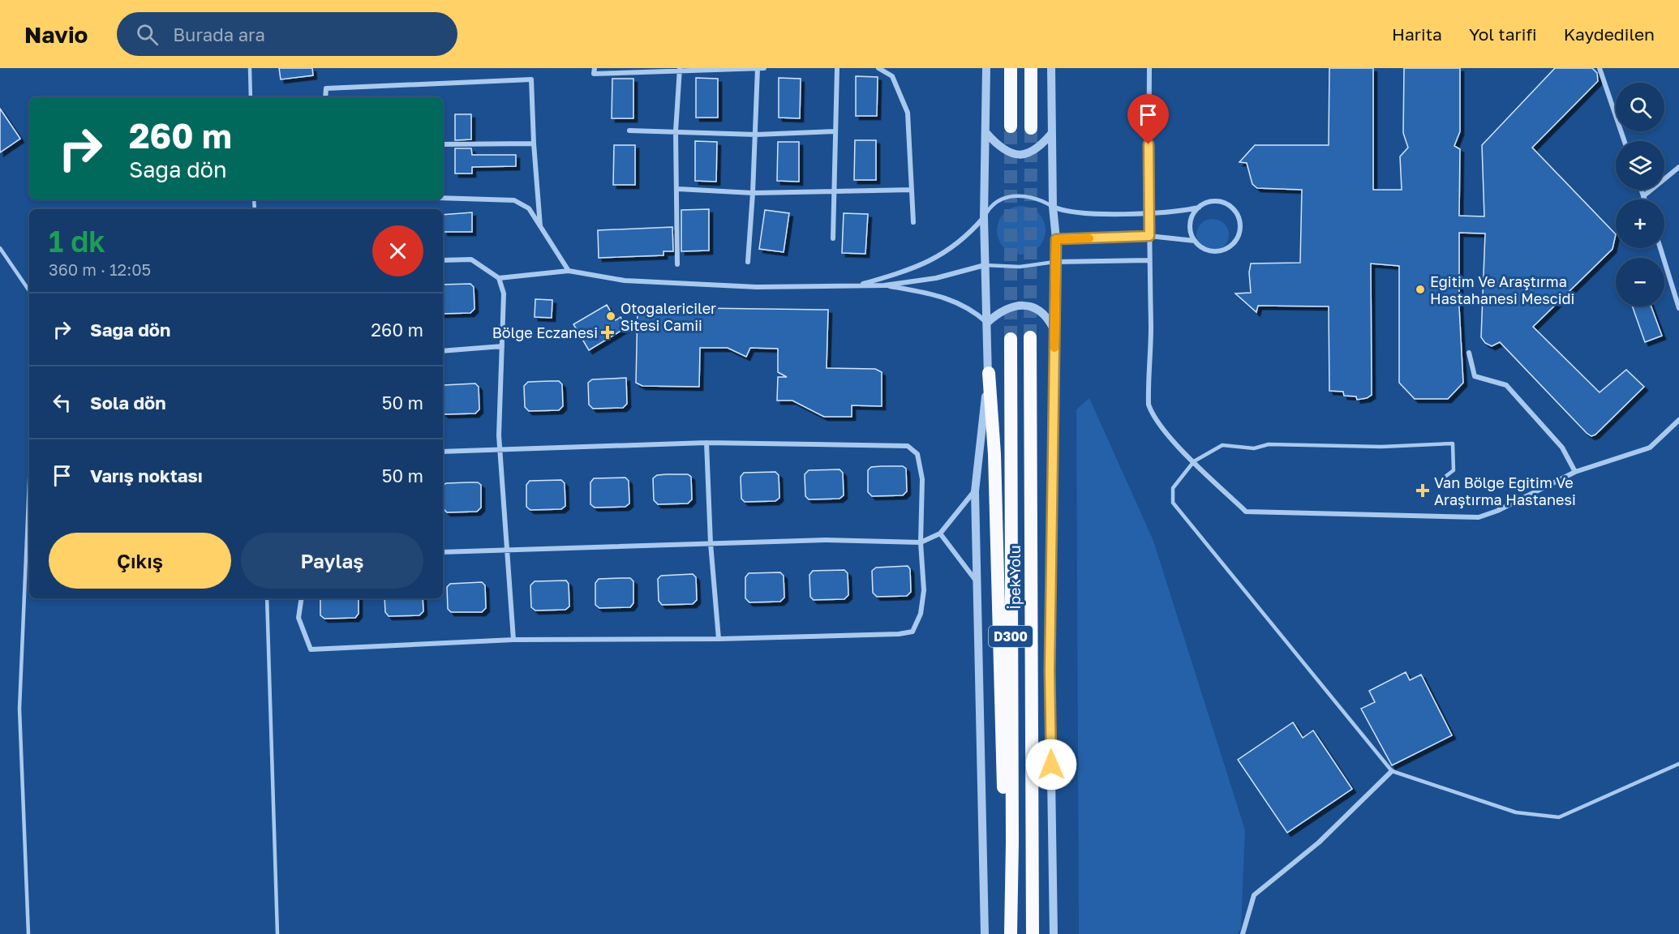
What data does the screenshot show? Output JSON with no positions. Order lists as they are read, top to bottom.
{
  "streets": {
    "highway": ["İpek Yolu", "D300"]
  },
  "places": {
    "other": ["Eğitim Ve Araştırma Hastahanesi Mescidi", "Otogalericiler Sitesi Camii"],
    "health": ["Bölge Eczanesi", "Van Bölge Eğitim Ve Araştırma Hastanesi"]
  },
  "page": {
    "header": "Navio",
    "search": "Burada ara",
    "nav": ["Harita", "Yol tarifi", "Kaydedilen"],
    "map_buttons": ["+", "−"],
    "turn": ["260 m", "Sağa dön"],
    "heading": ["1 dk", "360 m · 12:05"],
    "list": [
      {
        "name": "Sağa dön",
        "value": "260 m"
      },
      {
        "name": "Sola dön",
        "value": "50 m"
      },
      {
        "name": "Varış noktası",
        "value": "50 m"
      }
    ],
    "buttons": ["Çıkış", "Paylaş"]
  }
}
